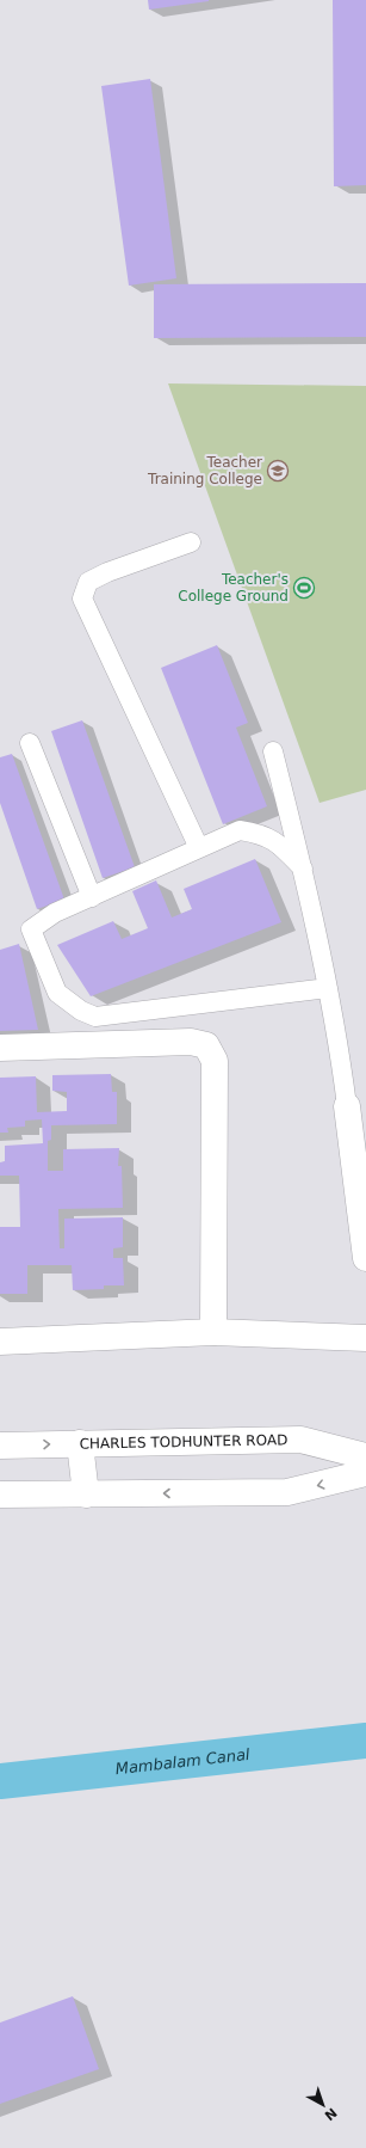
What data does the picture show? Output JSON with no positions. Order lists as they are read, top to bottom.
{
  "streets": {
    "street": ["CHARLES TODHUNTER ROAD"]
  },
  "water": ["Mambalam Canal"],
  "places": {
    "school or university": ["Teacher Training College"],
    "sports": ["Teacher's College Ground"]
  },
  "north": "bottom right"
}
